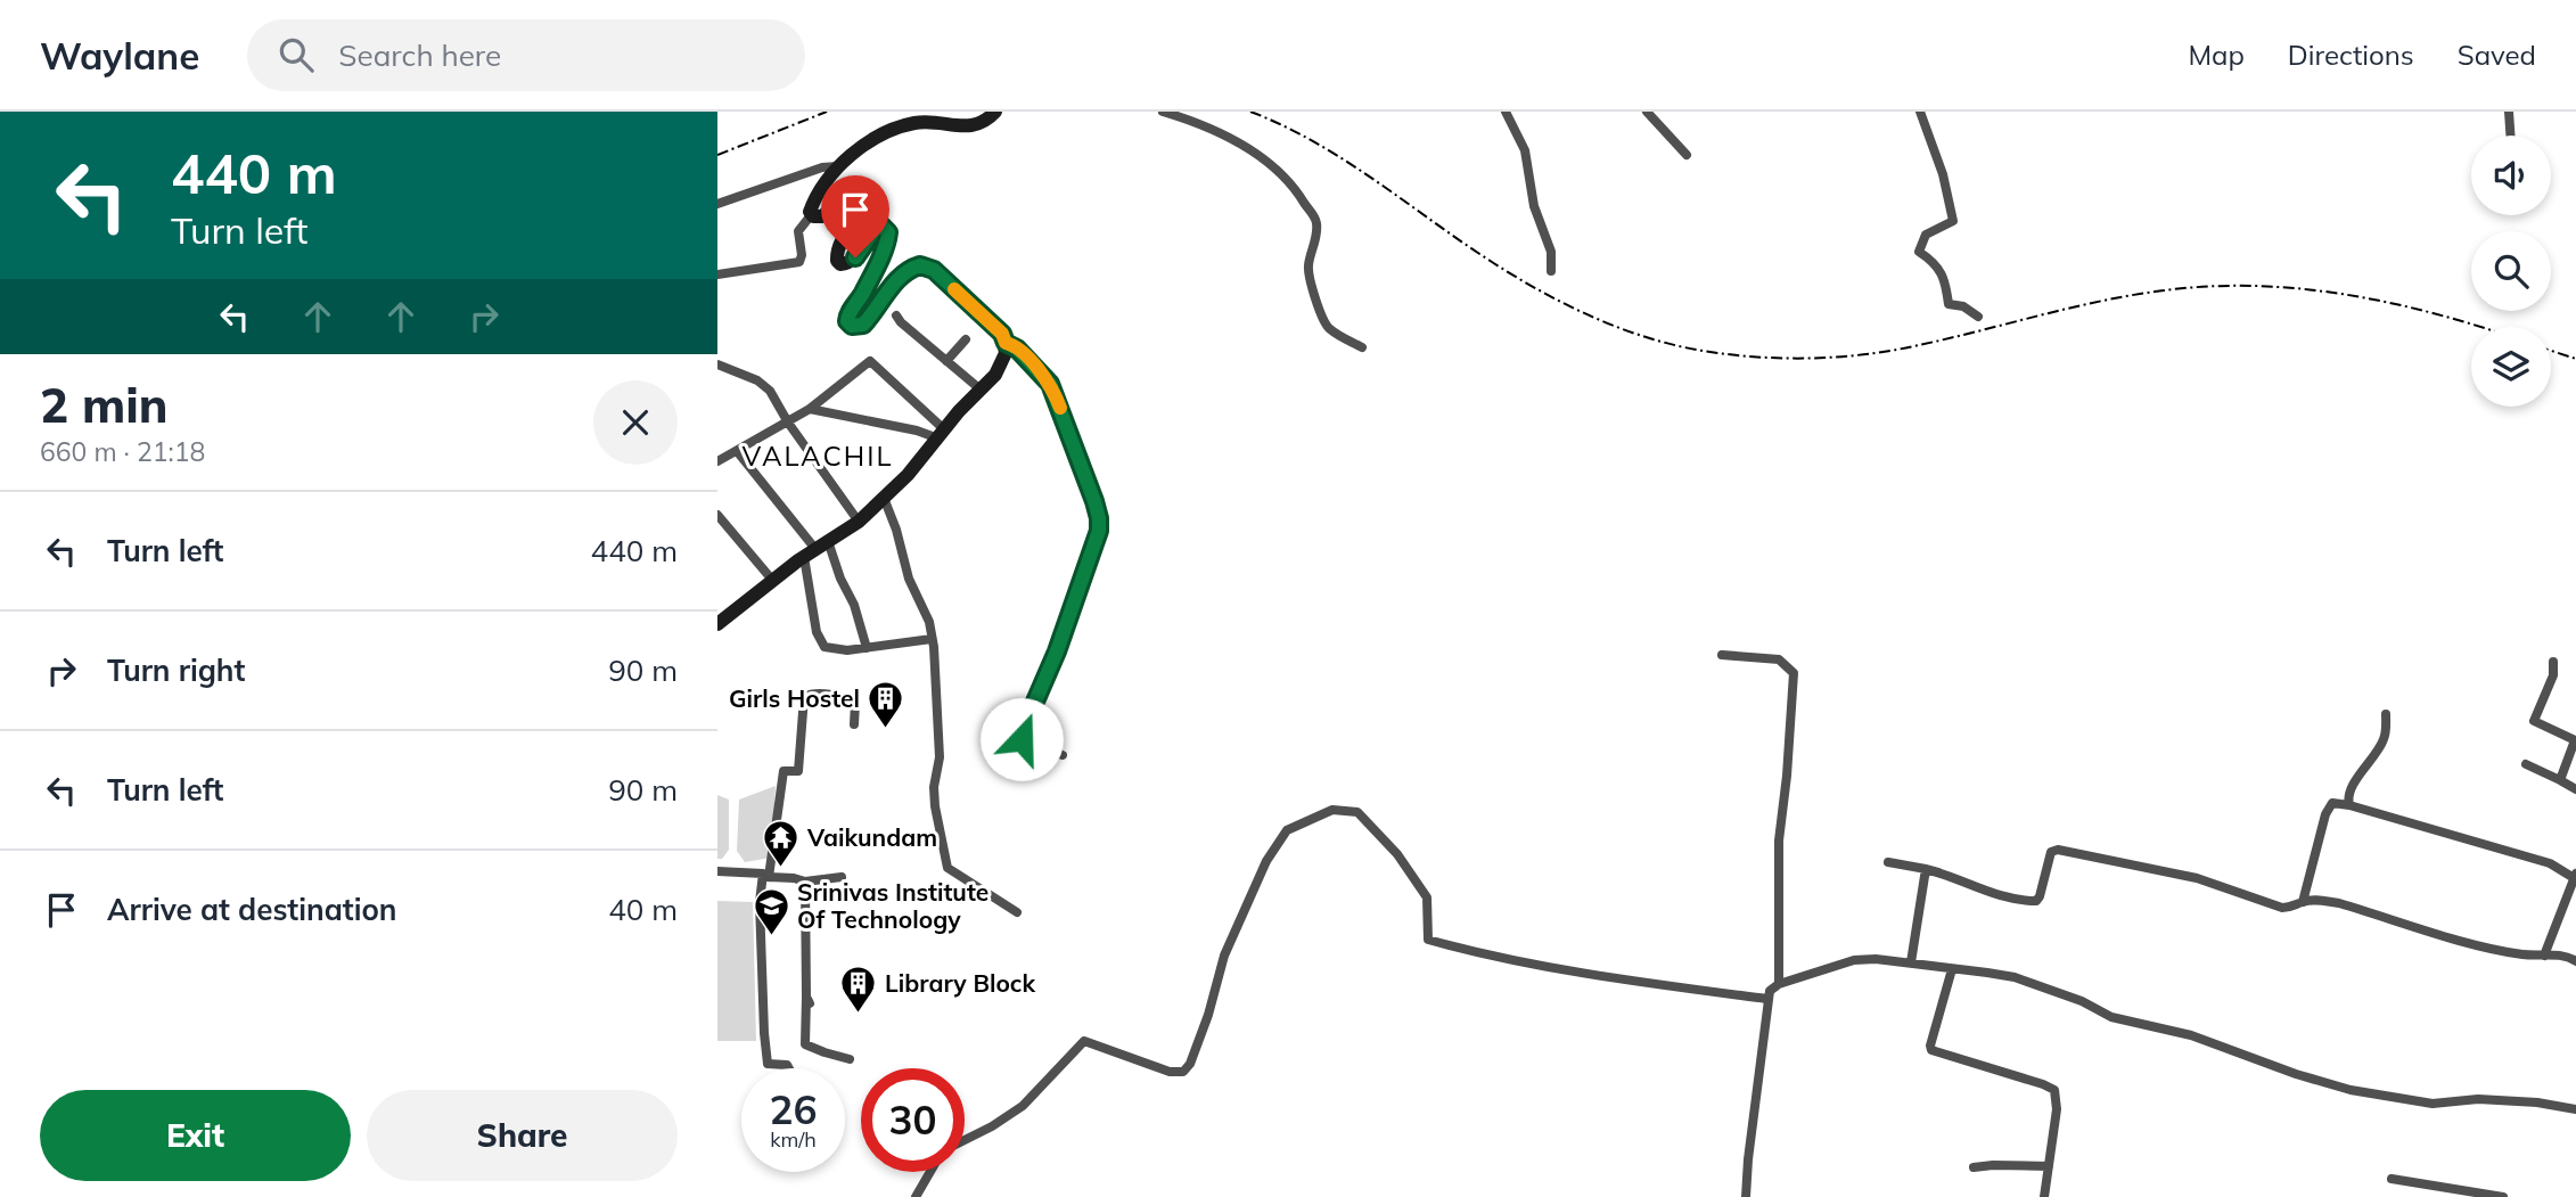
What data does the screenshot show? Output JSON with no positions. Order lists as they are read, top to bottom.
{
  "districts": ["VALACHIL"],
  "places": {
    "building": ["Girls Hostel", "Library Block"],
    "temple": ["Vaikundam"],
    "school or university": ["Srinivas Institute Of Technology"]
  },
  "page": {
    "header": "Waylane",
    "search": "Search here",
    "nav": ["Map", "Directions", "Saved"],
    "turn": ["440 m", "Turn left"],
    "heading": ["2 min", "660 m · 21:18"],
    "list": [
      {
        "name": "Turn left",
        "value": "440 m"
      },
      {
        "name": "Turn right",
        "value": "90 m"
      },
      {
        "name": "Turn left",
        "value": "90 m"
      },
      {
        "name": "Arrive at destination",
        "value": "40 m"
      }
    ],
    "speed": "26 km/h",
    "limit": "30",
    "buttons": ["Exit", "Share"]
  }
}
